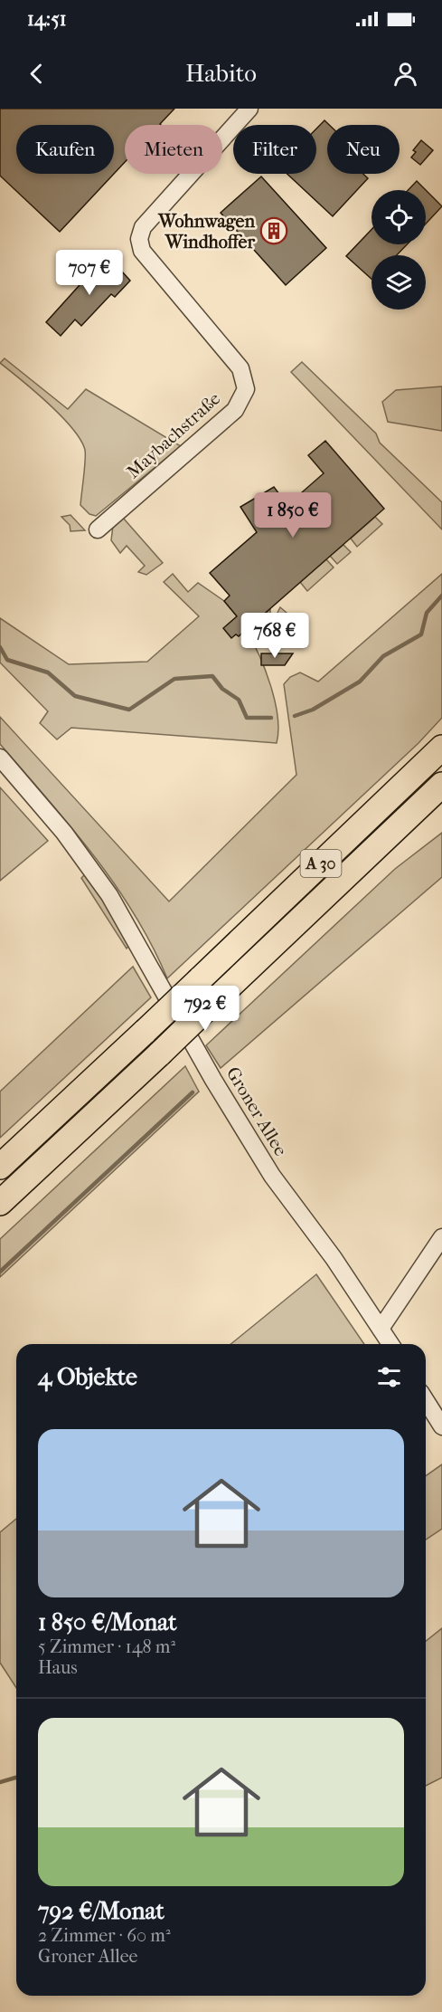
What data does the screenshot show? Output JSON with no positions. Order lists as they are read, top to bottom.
{
  "streets": {
    "highway": ["A 30"],
    "street": ["Maybachstraße", "Groner Allee"]
  },
  "places": {
    "building": ["Wohnwagen Windhoffer"]
  },
  "page": {
    "status": "14:51",
    "header": "Habito",
    "chip": [
      "Kaufen",
      "Mieten",
      "Filter",
      "Neu"
    ],
    "price": [
      "707 €",
      "1 850 €",
      "768 €",
      "792 €"
    ],
    "heading": "4 Objekte",
    "list": [
      {
        "name": "1 850 €/Monat",
        "note": "5 Zimmer · 148 m² · Haus"
      },
      {
        "name": "792 €/Monat",
        "note": "2 Zimmer · 60 m² · Groner Allee"
      }
    ]
  }
}
